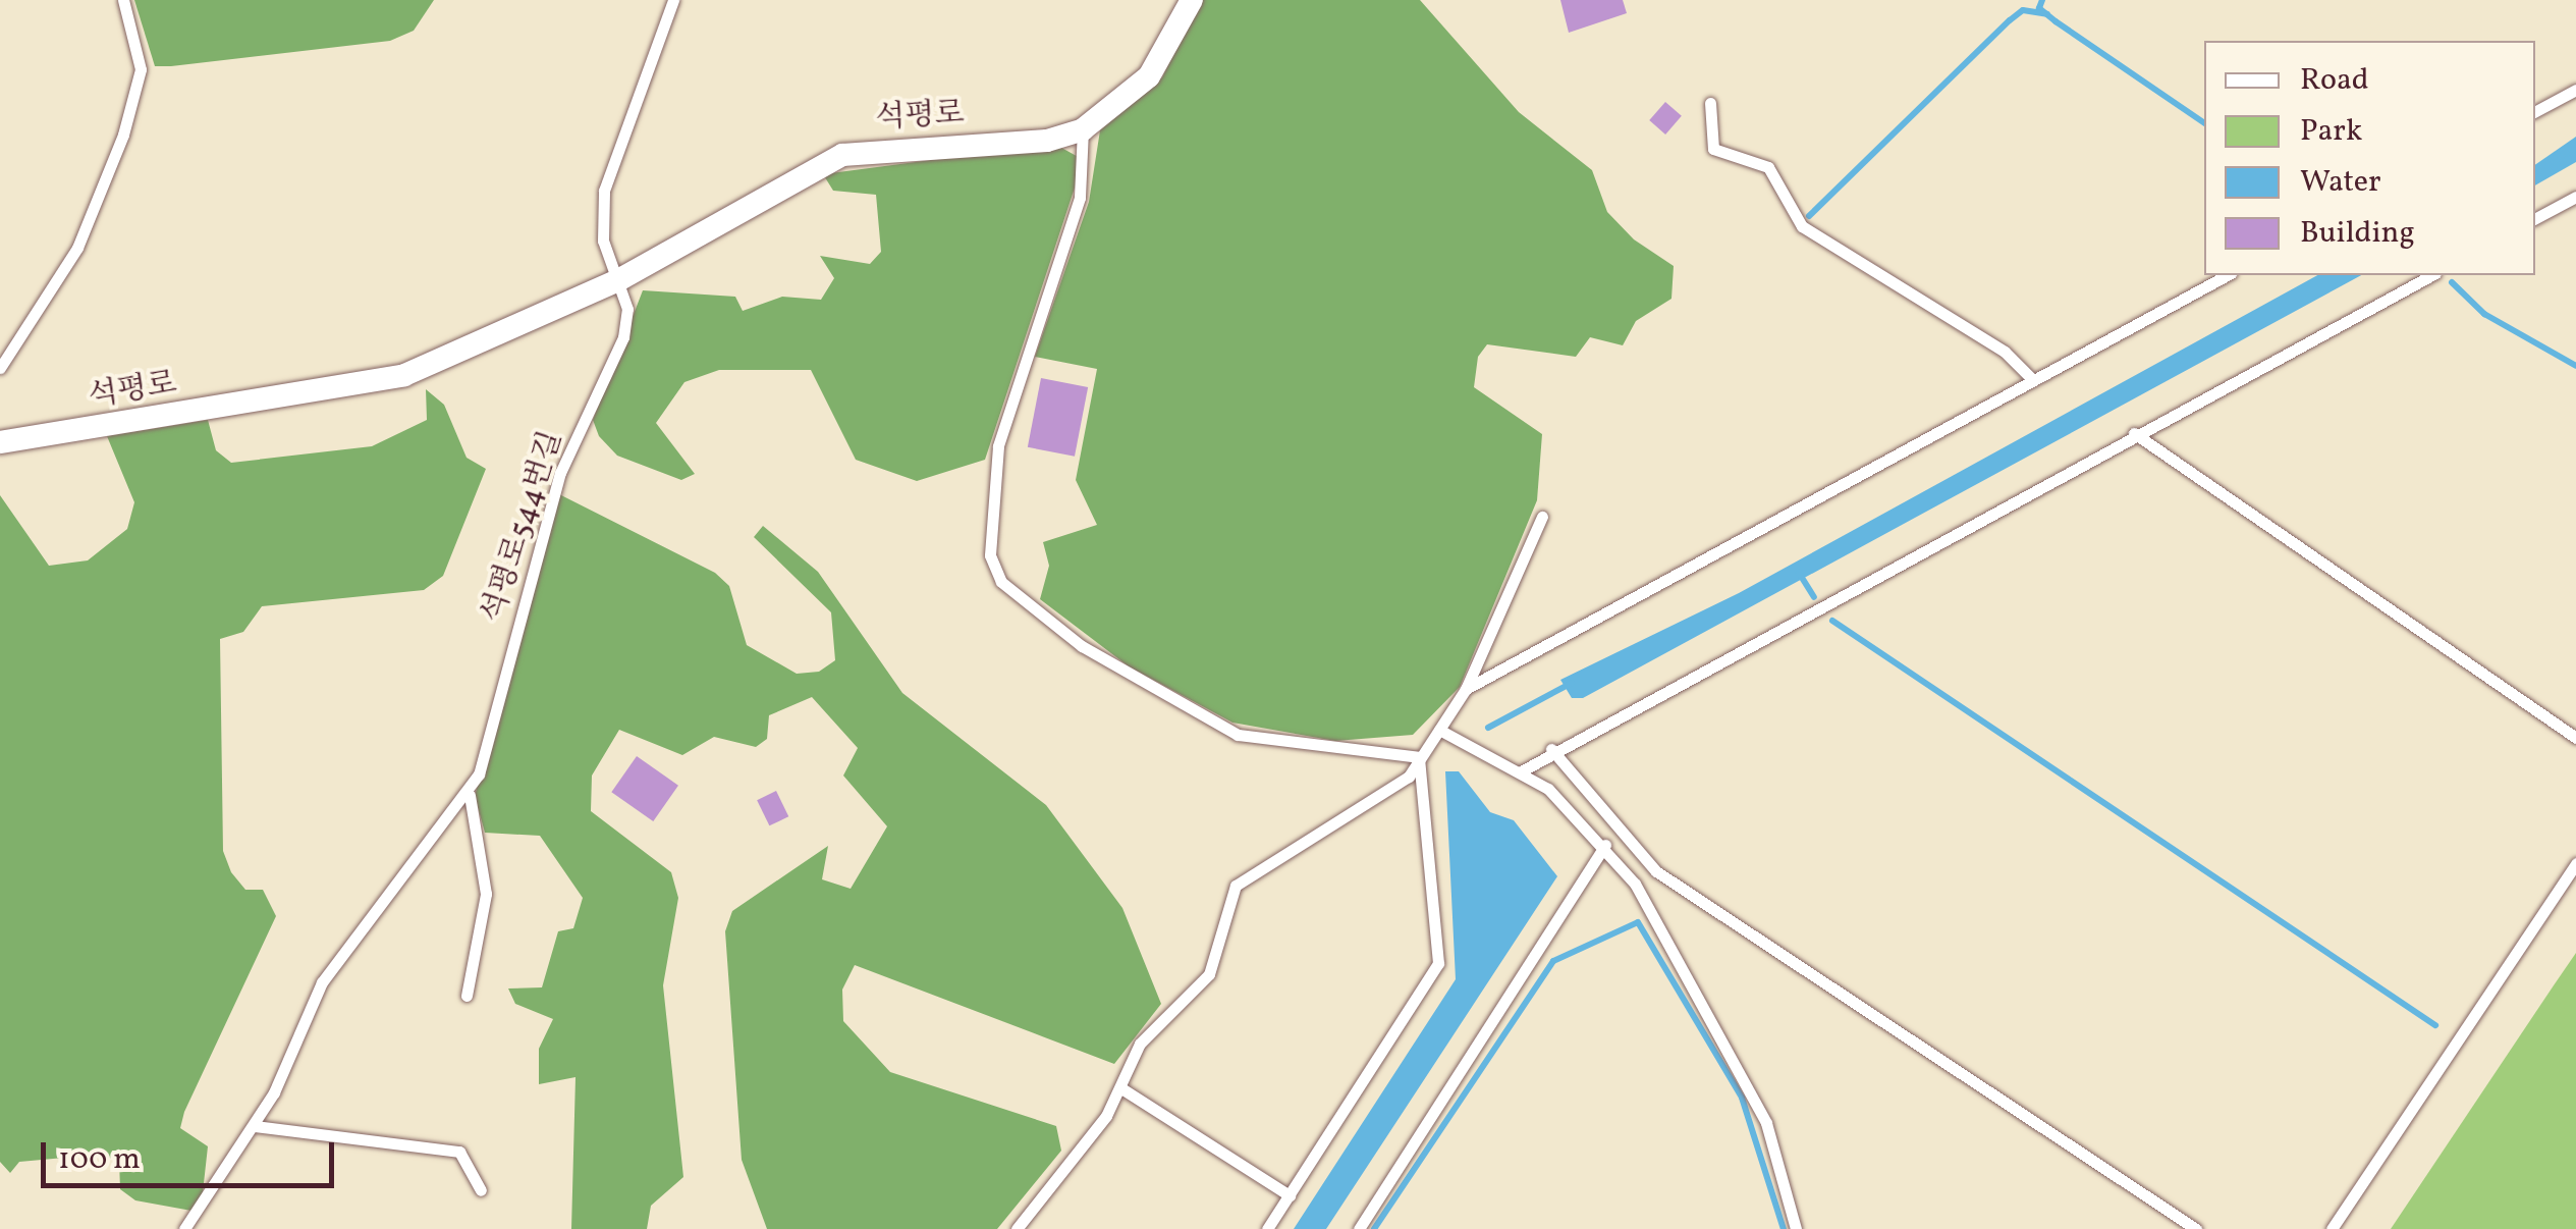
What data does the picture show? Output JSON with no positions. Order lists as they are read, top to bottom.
{
  "streets": {
    "street": ["석평로"],
    "lane": ["석평로544번길"]
  },
  "crossings": [
    ["석평로", "석평로544번길"]
  ],
  "legend": [
    "Road",
    "Park",
    "Water",
    "Building"
  ],
  "scale_bar": "100 m"
}
